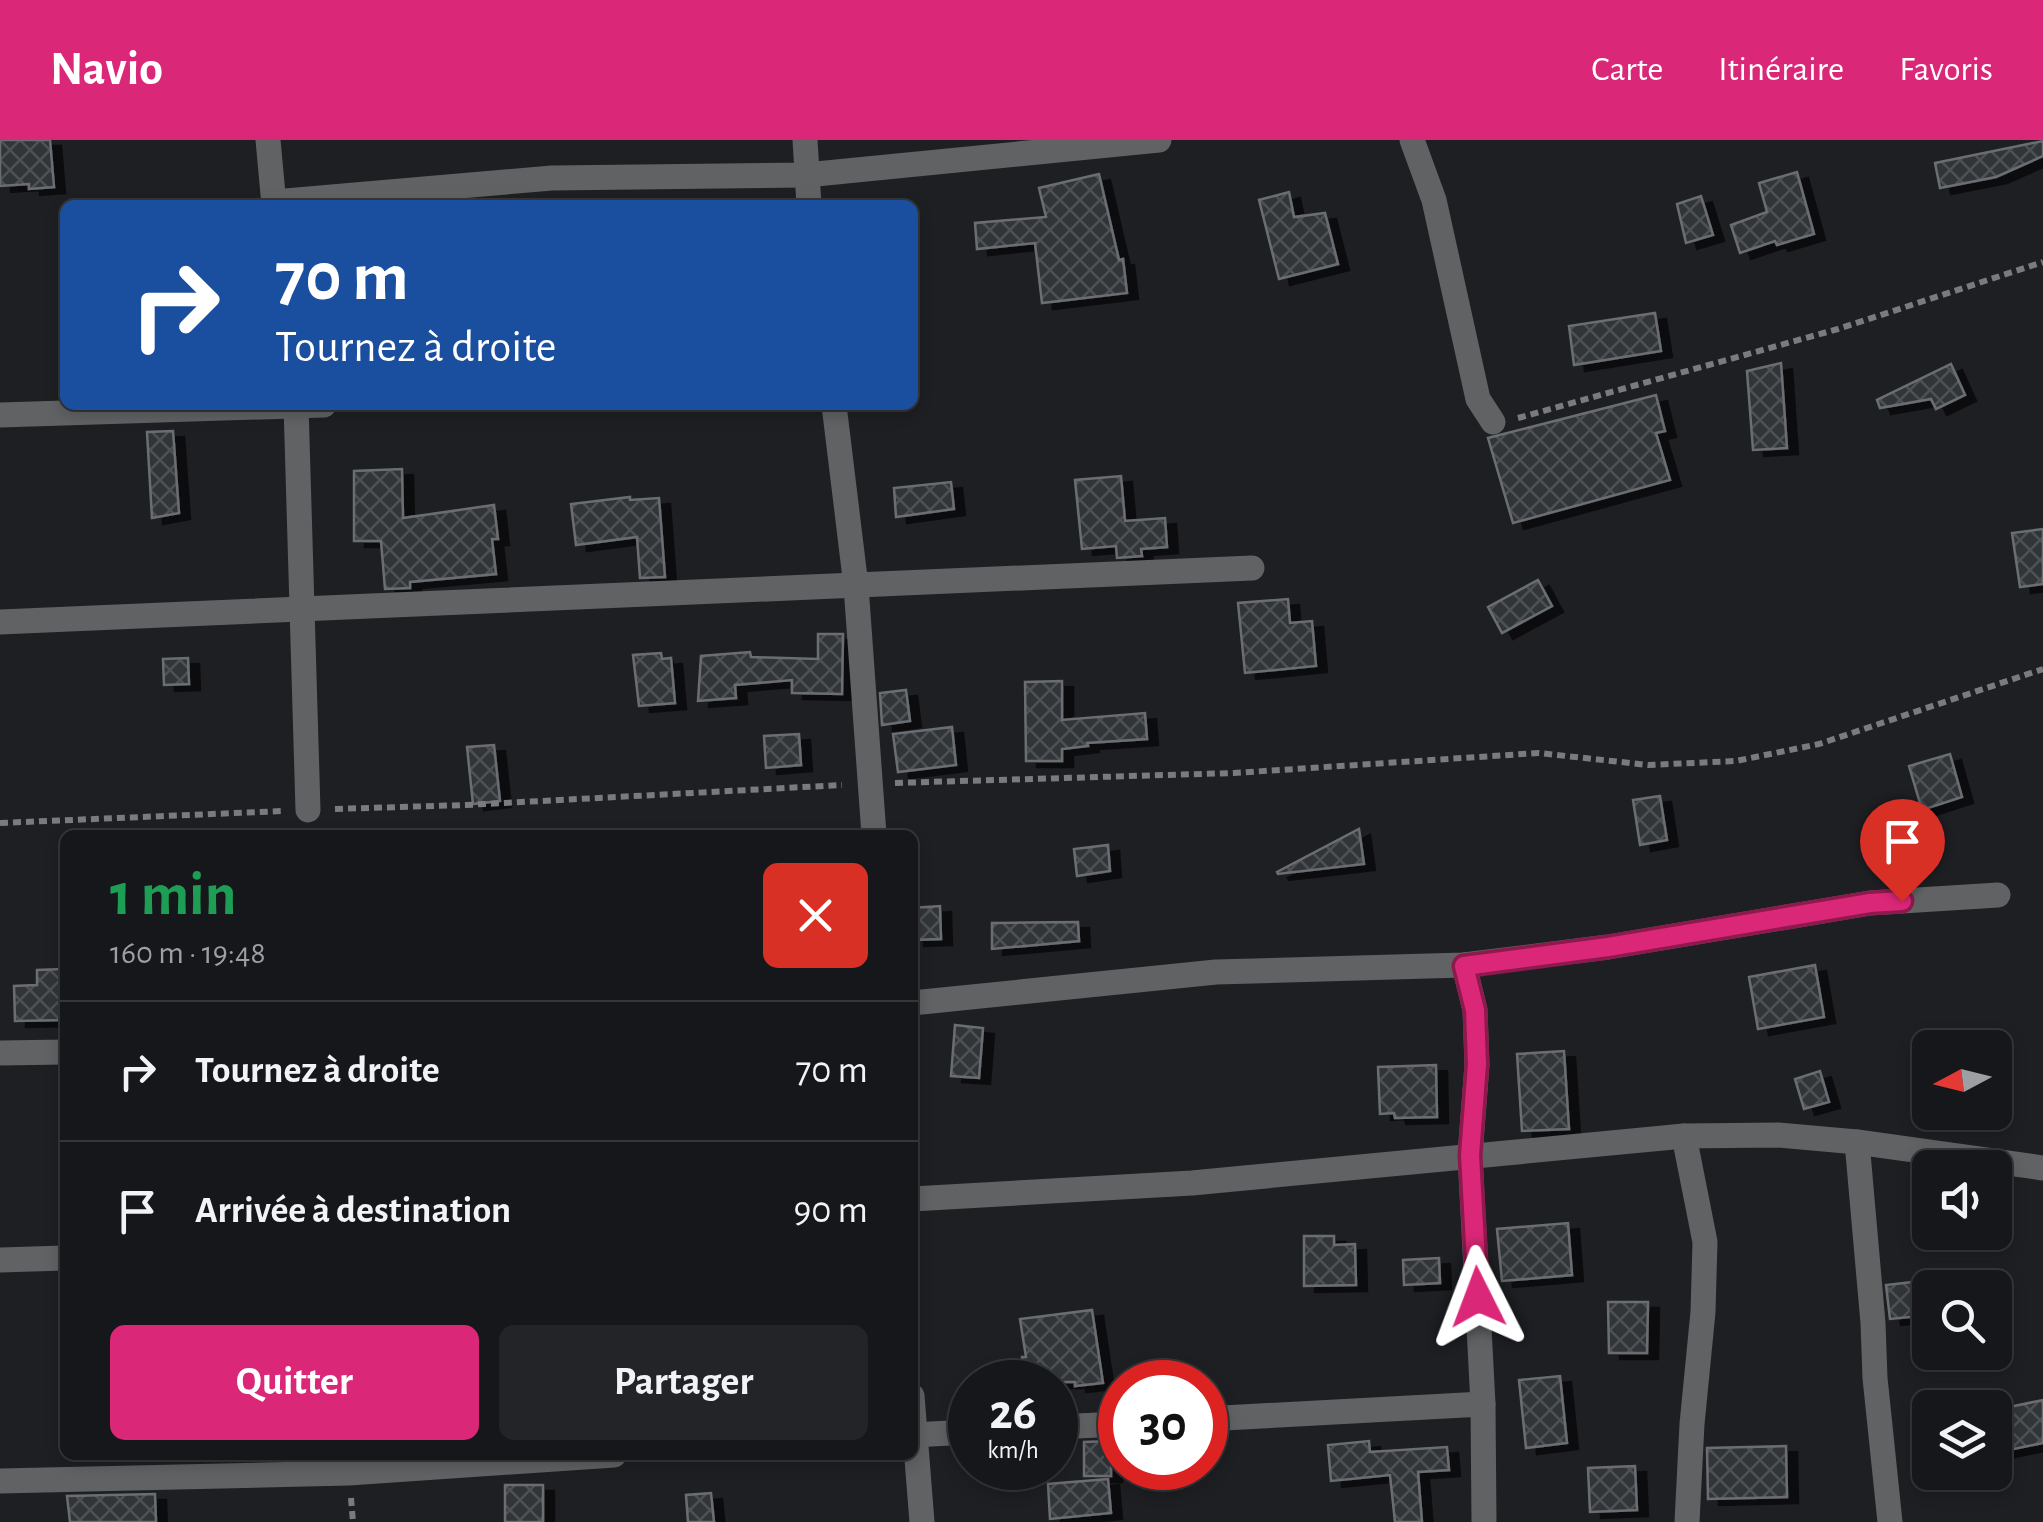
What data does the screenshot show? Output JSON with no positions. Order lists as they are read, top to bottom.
{
  "north": "left",
  "page": {
    "header": "Navio",
    "nav": ["Carte", "Itinéraire", "Favoris"],
    "turn": ["70 m", "Tournez à droite"],
    "heading": ["1 min", "160 m · 19:48"],
    "list": [
      {
        "name": "Tournez à droite",
        "value": "70 m"
      },
      {
        "name": "Arrivée à destination",
        "value": "90 m"
      }
    ],
    "buttons": ["Quitter", "Partager"],
    "speed": "26 km/h",
    "limit": "30"
  }
}
